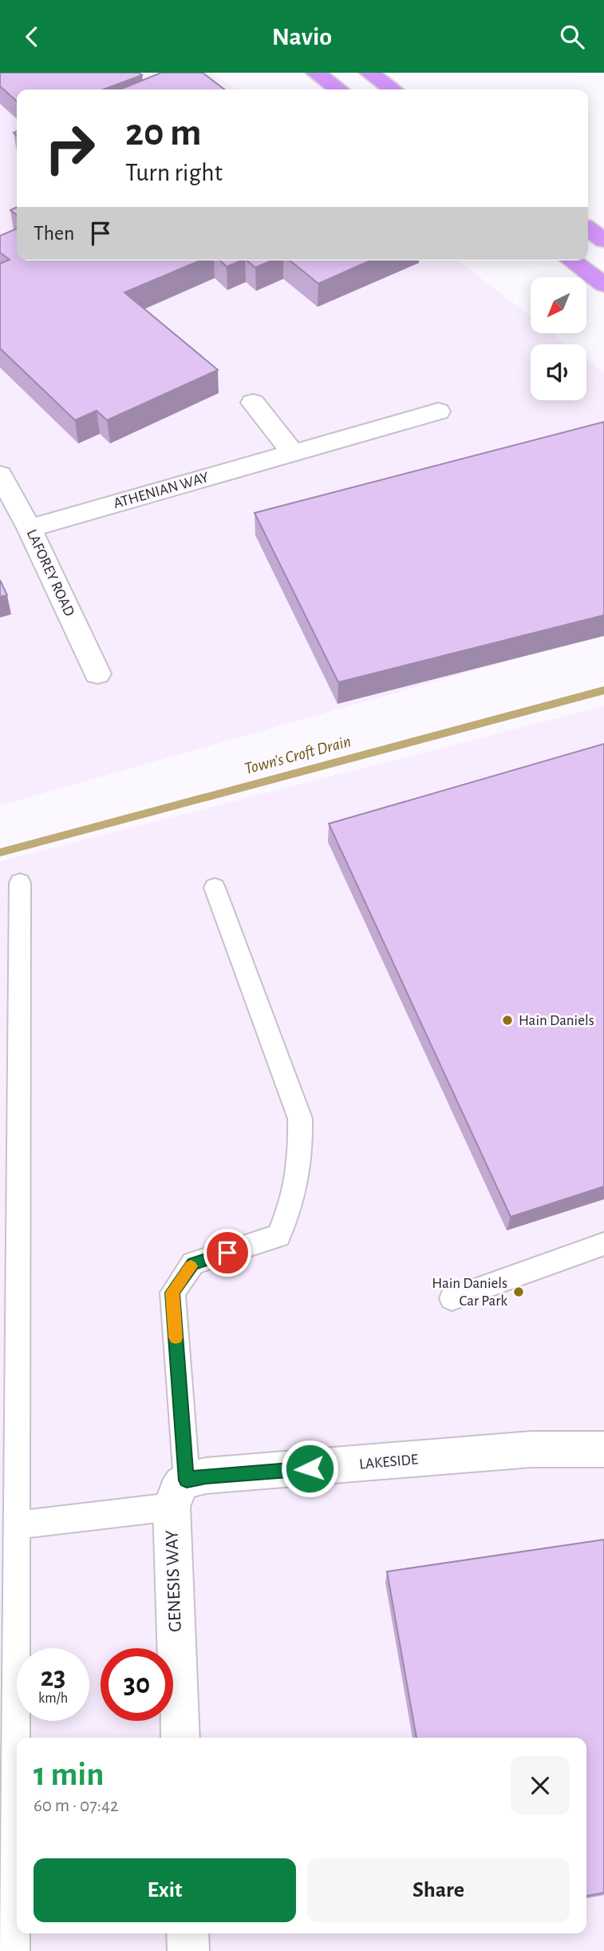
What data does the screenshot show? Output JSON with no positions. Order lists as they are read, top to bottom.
{
  "streets": {
    "street": [
      "ATHENIAN WAY",
      "LAFOREY ROAD",
      "LAKESIDE",
      "GENESIS WAY"
    ]
  },
  "crossings": [
    ["ATHENIAN WAY", "LAFOREY ROAD"],
    ["LAKESIDE", "GENESIS WAY"]
  ],
  "water": ["Town's Croft Drain"],
  "places": ["Hain Daniels", "Hain Daniels Car Park"],
  "north": "bottom left",
  "page": {
    "header": "Navio",
    "turn": ["20 m", "Turn right"],
    "then": "Then",
    "speed": "23 km/h",
    "limit": "30",
    "heading": ["1 min", "60 m · 07:42"],
    "buttons": ["Exit", "Share"]
  }
}
